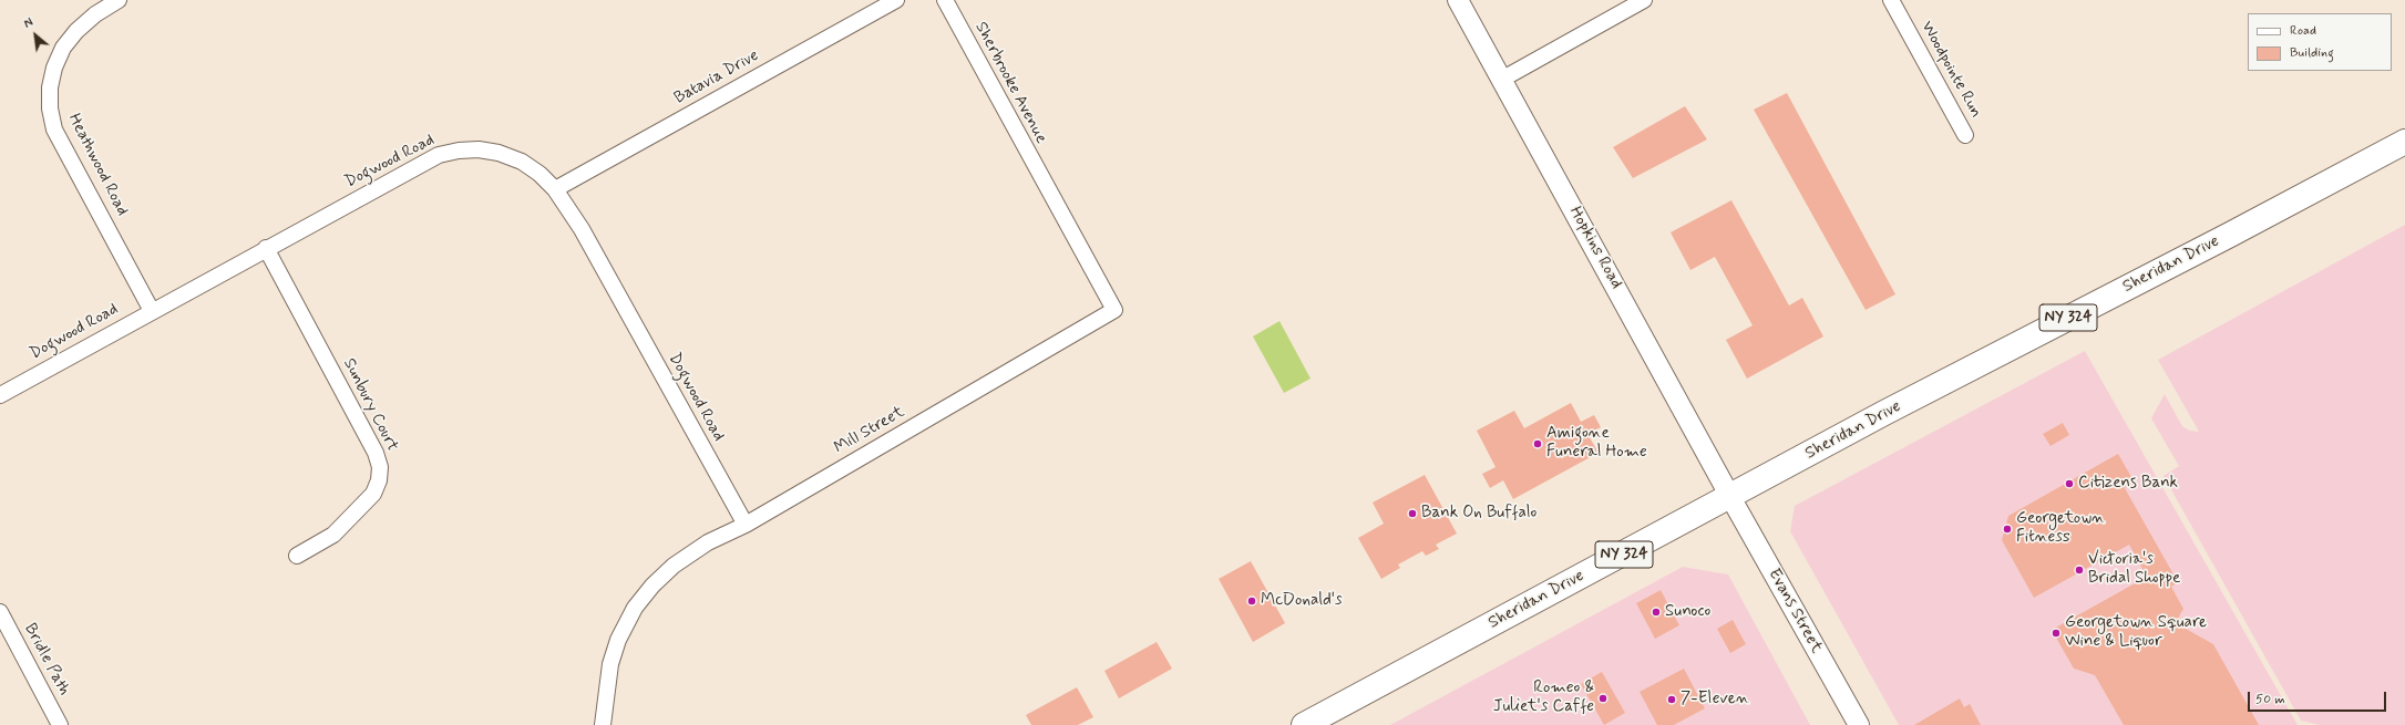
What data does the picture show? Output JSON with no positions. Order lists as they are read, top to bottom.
{
  "streets": {
    "main road": ["Sheridan Drive", "NY 324"],
    "street": [
      "Woodpointe Run",
      "Batavia Drive",
      "Sherbrooke Avenue",
      "Dogwood Road",
      "Heathwood Road",
      "Hopkins Road",
      "Sunbury Court",
      "Mill Street",
      "Evans Street",
      "Bridle Path"
    ]
  },
  "crossings": [
    ["Batavia Drive", "Dogwood Road"],
    ["Sherbrooke Avenue", "Mill Street"],
    ["Dogwood Road", "Heathwood Road"],
    ["Dogwood Road", "Sunbury Court"],
    ["Dogwood Road", "Mill Street"],
    ["Hopkins Road", "Sheridan Drive"],
    ["Hopkins Road", "Evans Street"],
    ["Sheridan Drive", "Evans Street"]
  ],
  "places": [
    "Amigone Funeral Home",
    "Citizens Bank",
    "Bank On Buffalo",
    "Georgetown Fitness",
    "Victoria's Bridal Shoppe",
    "McDonald's",
    "Sunoco",
    "Georgetown Square Wine & Liquor",
    "Romeo & Juliet's Caffe",
    "7-Eleven"
  ],
  "legend": ["Road", "Building"],
  "scale_bar": "50 m",
  "north": "top left"
}
